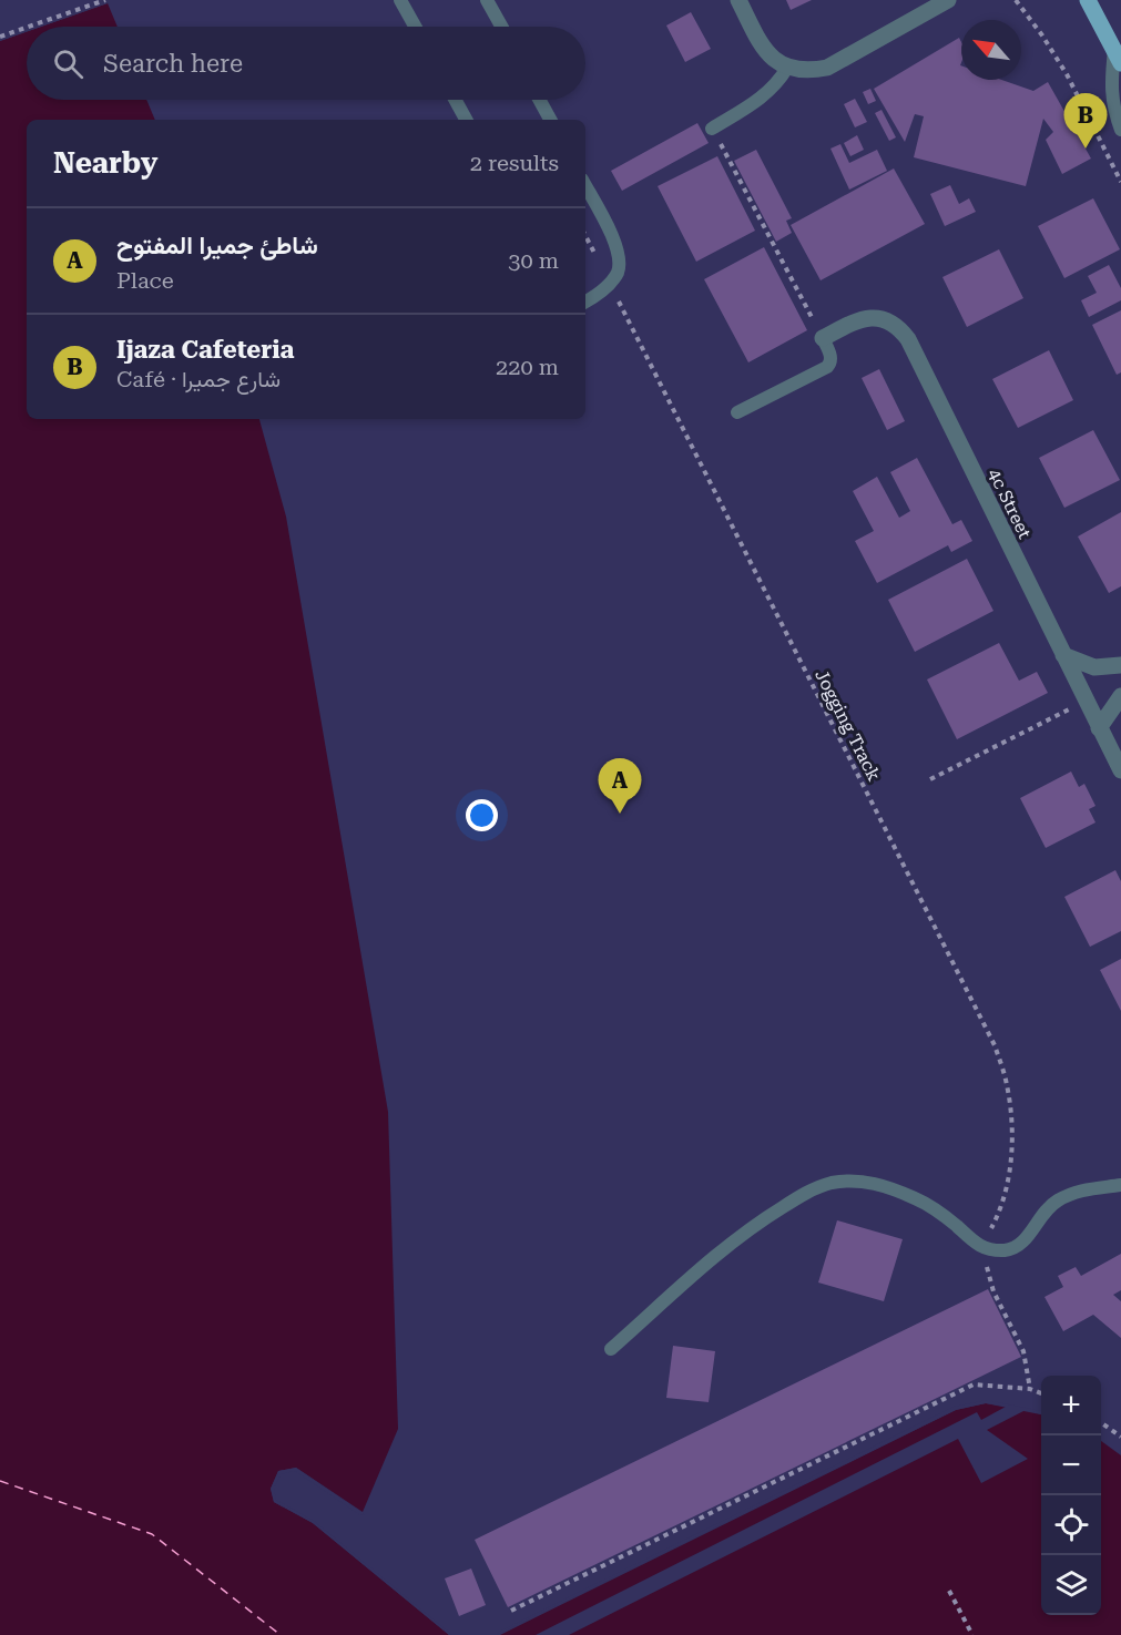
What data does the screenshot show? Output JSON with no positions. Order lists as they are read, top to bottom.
{
  "streets": {
    "street": ["4c Street"],
    "path": ["Jogging Track"]
  },
  "north": "top left",
  "page": {
    "search": "Search here",
    "pins": ["B", "A"],
    "heading": ["Nearby", "2 results"],
    "list": [
      {
        "mark": "A",
        "name": "شاطئ جميرا المفتوح",
        "note": "Place",
        "value": "30 m"
      },
      {
        "mark": "B",
        "name": "Ijaza Cafeteria",
        "note": "Café · شارع جميرا",
        "value": "220 m"
      }
    ],
    "map_buttons": ["+", "−"]
  }
}
